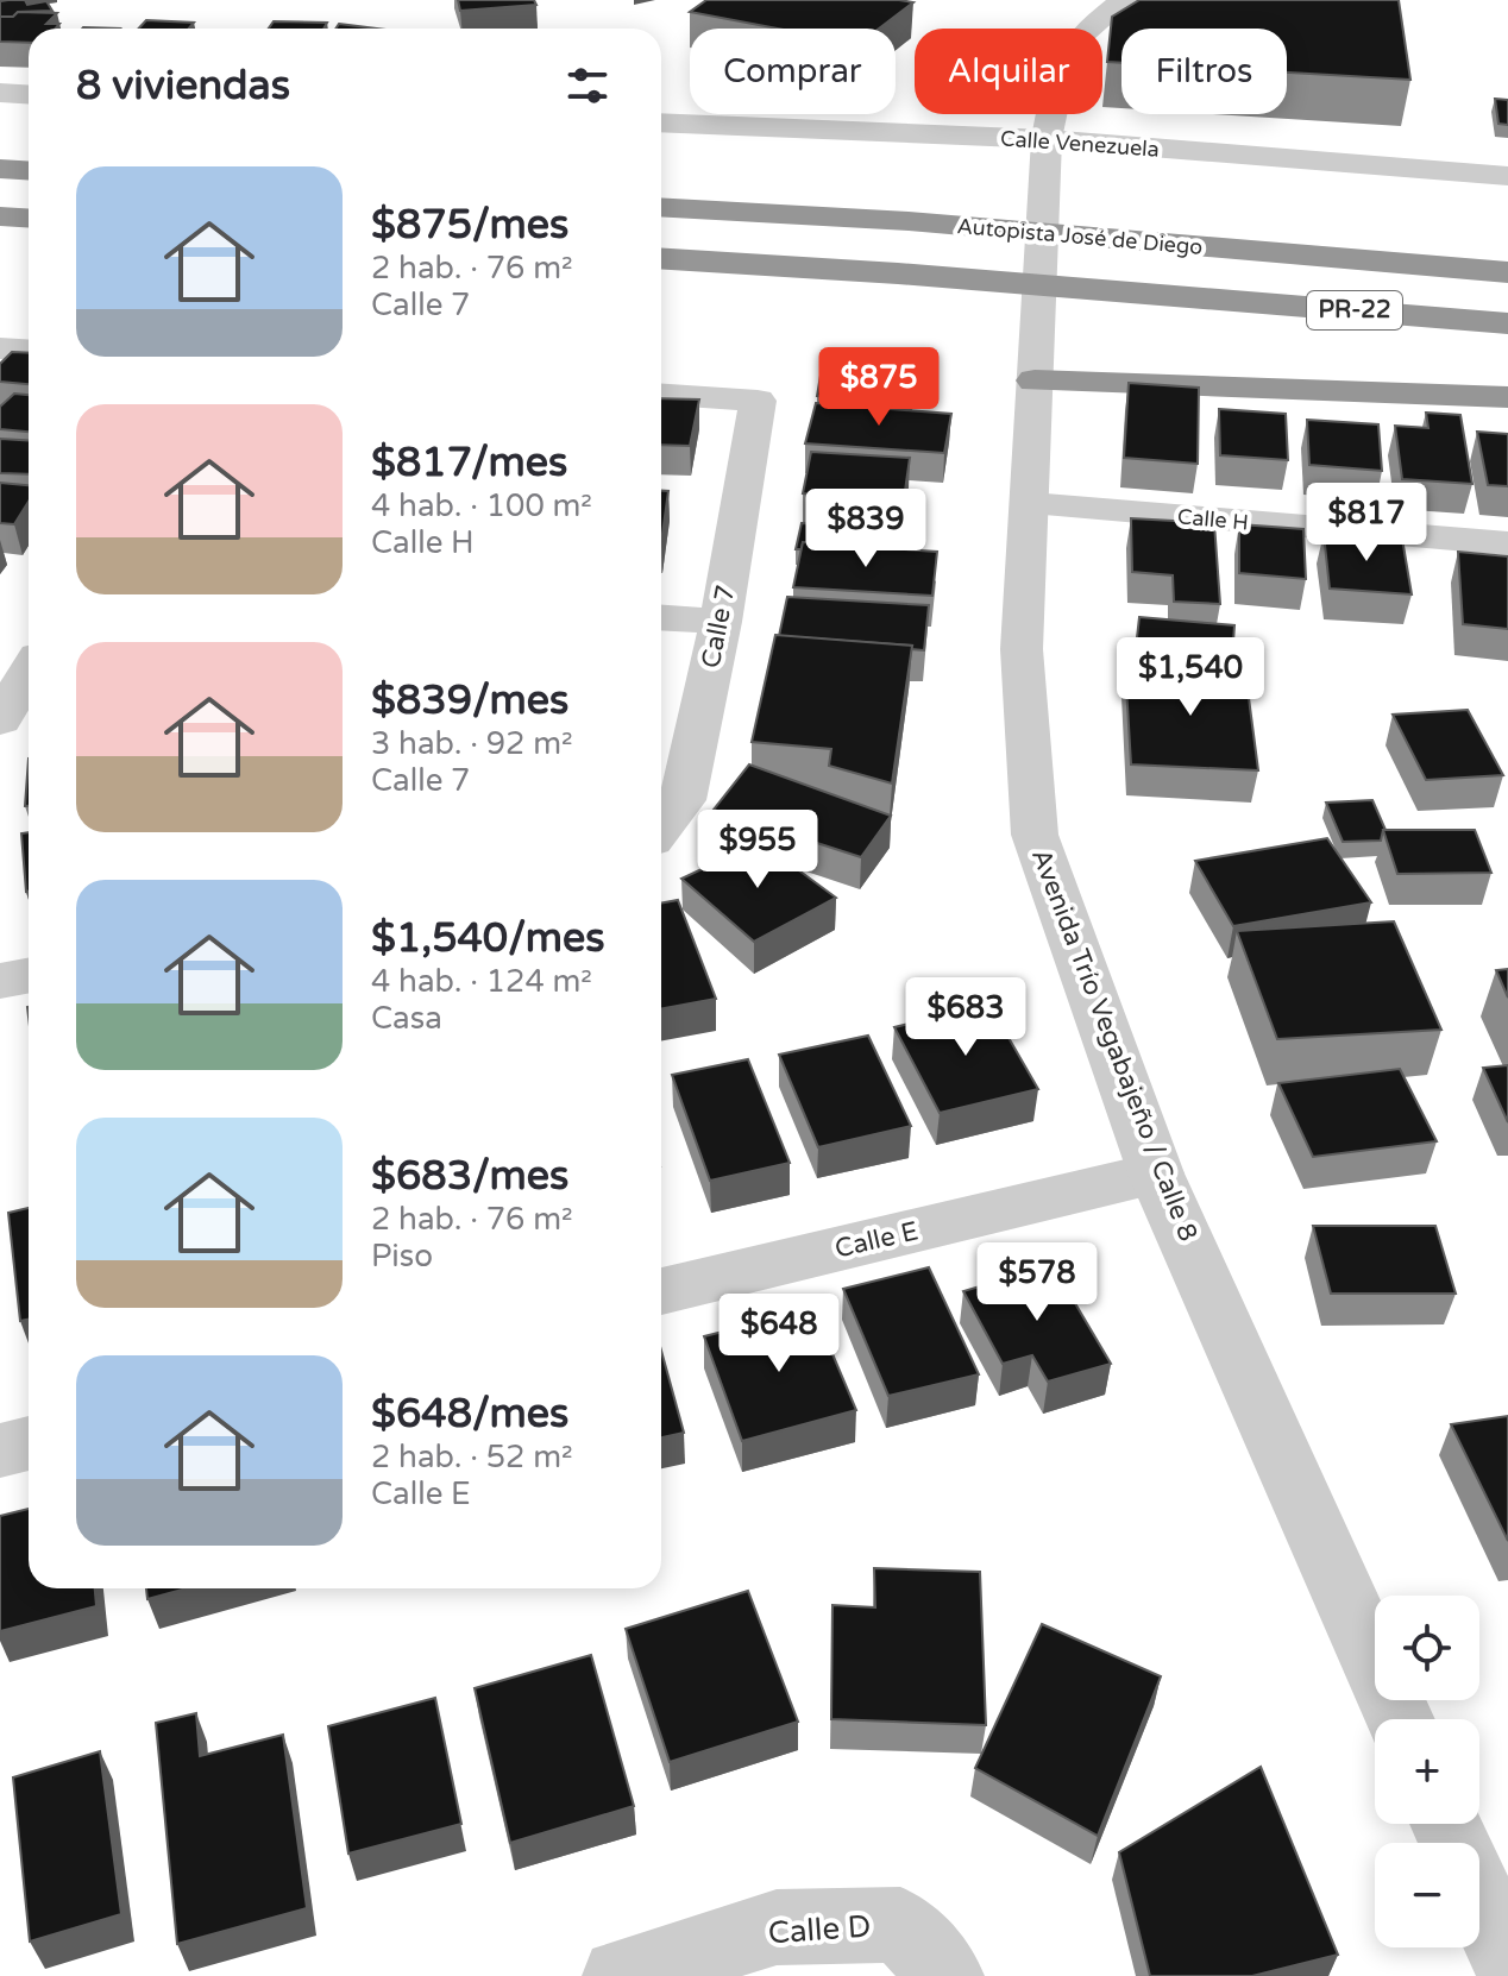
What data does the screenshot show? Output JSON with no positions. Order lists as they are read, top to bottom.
{
  "streets": {
    "highway": ["Autopista José de Diego", "PR-22"],
    "street": [
      "Calle Venezuela",
      "Calle H",
      "Calle 7",
      "Avenida Trío Vegabajeño / Calle 8",
      "Calle E",
      "Calle D"
    ]
  },
  "crossings": [
    ["Calle Venezuela", "Avenida Trío Vegabajeño / Calle 8"],
    ["Calle H", "Avenida Trío Vegabajeño / Calle 8"],
    ["Avenida Trío Vegabajeño / Calle 8", "Calle E"]
  ],
  "page": {
    "chip": ["Comprar", "Alquilar", "Filtros"],
    "heading": "8 viviendas",
    "list": [
      {
        "name": "$875/mes",
        "note": "2 hab. · 76 m² · Calle 7"
      },
      {
        "name": "$817/mes",
        "note": "4 hab. · 100 m² · Calle H"
      },
      {
        "name": "$839/mes",
        "note": "3 hab. · 92 m² · Calle 7"
      },
      {
        "name": "$1,540/mes",
        "note": "4 hab. · 124 m² · Casa"
      },
      {
        "name": "$683/mes",
        "note": "2 hab. · 76 m² · Piso"
      },
      {
        "name": "$648/mes",
        "note": "2 hab. · 52 m² · Calle E"
      }
    ],
    "price": [
      "$875",
      "$817",
      "$839",
      "$1,540",
      "$955",
      "$683",
      "$578",
      "$648"
    ],
    "map_buttons": ["+", "−"]
  }
}
